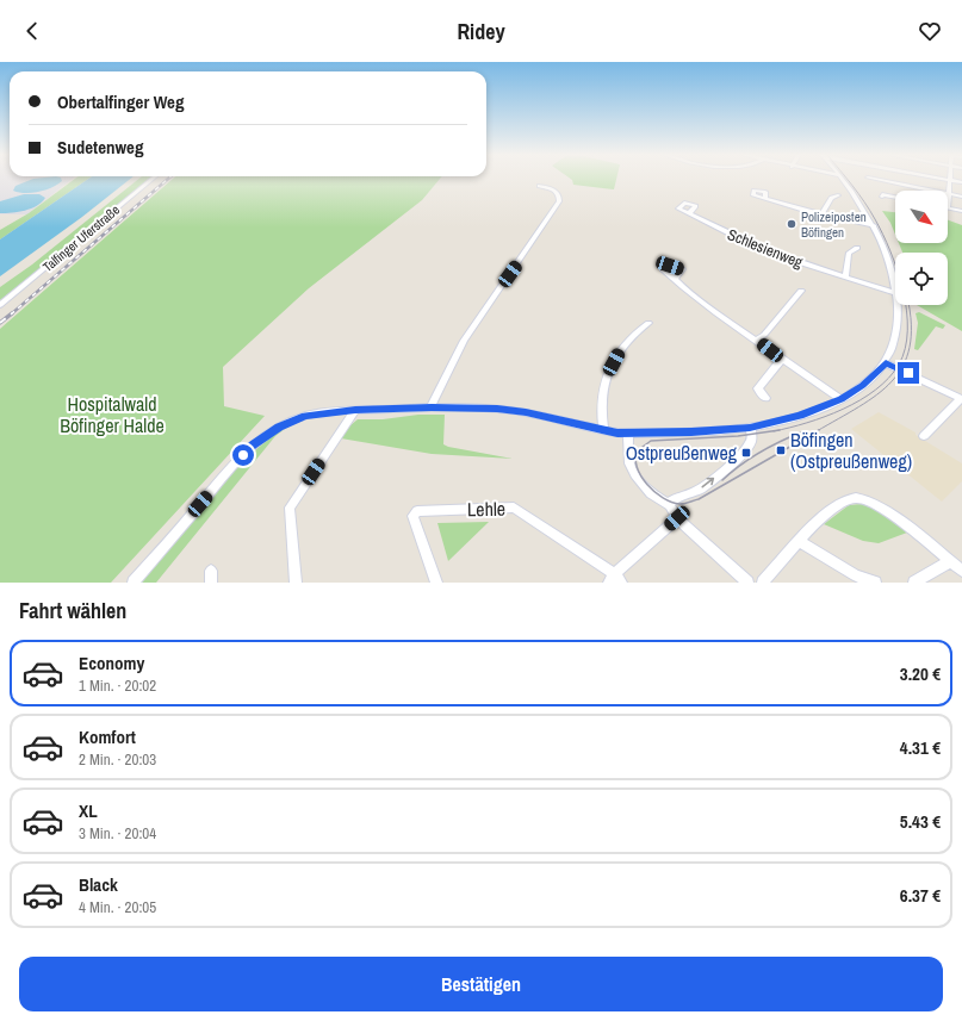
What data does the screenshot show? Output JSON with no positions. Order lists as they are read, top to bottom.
{
  "streets": {
    "street": ["Talfinger Uferstraße", "Schlesienweg", "Lehle"]
  },
  "parks": ["Hospitalwald Böfinger Halde"],
  "places": {
    "other": ["Polizeiposten Böfingen"],
    "transit": ["Böfingen (Ostpreußenweg)", "Ostpreußenweg"]
  },
  "north": "bottom right",
  "page": {
    "header": "Ridey",
    "banner": ["Obertalfinger Weg", "Sudetenweg"],
    "heading": "Fahrt wählen",
    "list": [
      {
        "name": "Economy",
        "note": "1 Min. · 20:02",
        "value": "3.20 €"
      },
      {
        "name": "Komfort",
        "note": "2 Min. · 20:03",
        "value": "4.31 €"
      },
      {
        "name": "XL",
        "note": "3 Min. · 20:04",
        "value": "5.43 €"
      },
      {
        "name": "Black",
        "note": "4 Min. · 20:05",
        "value": "6.37 €"
      }
    ],
    "buttons": "Bestätigen"
  }
}
